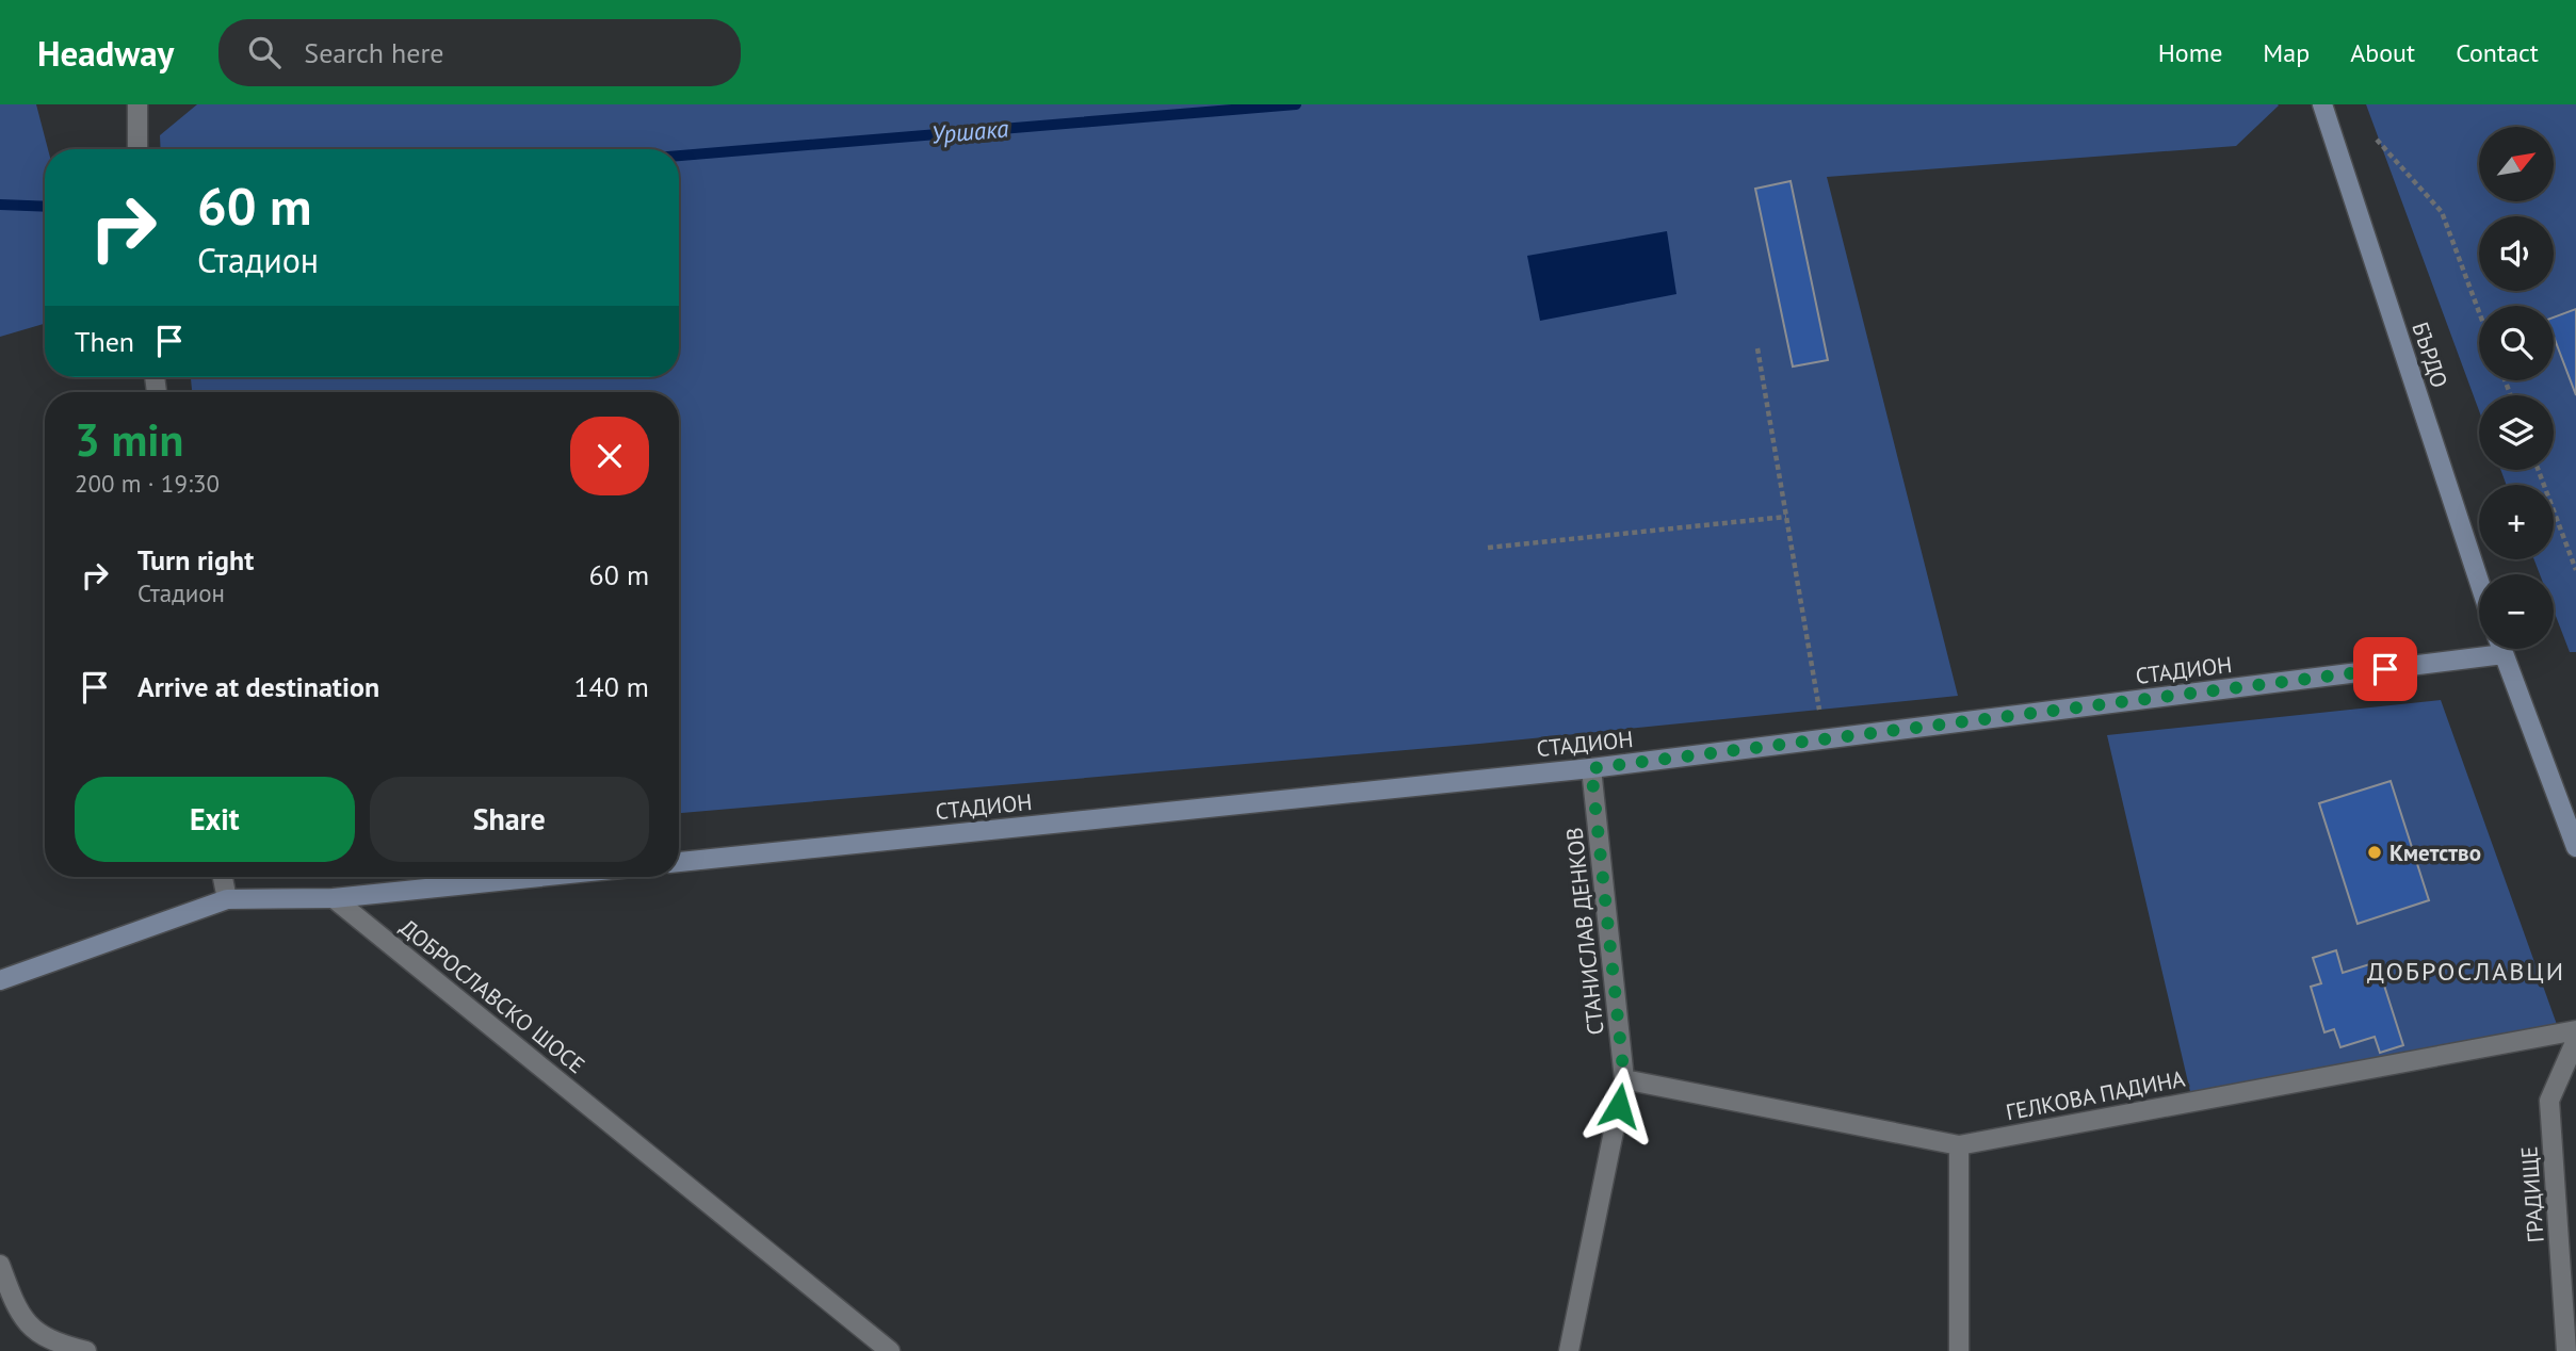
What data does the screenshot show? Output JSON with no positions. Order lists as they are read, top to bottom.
{
  "streets": {
    "street": [
      "БЪРДО",
      "СТАДИОН",
      "СТАНИСЛАВ ДЕНКОВ",
      "ДОБРОСЛАВСКО ШОСЕ",
      "ГЕЛКОВА ПАДИНА",
      "ГРАДИЩЕ"
    ]
  },
  "crossings": [
    ["СТАДИОН", "СТАНИСЛАВ ДЕНКОВ"],
    ["СТАНИСЛАВ ДЕНКОВ", "ГЕЛКОВА ПАДИНА"]
  ],
  "districts": ["ДОБРОСЛАВЦИ"],
  "water": ["Уршака"],
  "places": ["Кметство"],
  "north": "top right",
  "page": {
    "header": "Headway",
    "search": "Search here",
    "nav": [
      "Home",
      "Map",
      "About",
      "Contact"
    ],
    "map_buttons": ["+", "−"],
    "turn": ["60 m", "Стадион"],
    "then": "Then",
    "heading": ["3 min", "200 m · 19:30"],
    "list": [
      {
        "name": "Turn right",
        "note": "Стадион",
        "value": "60 m"
      },
      {
        "name": "Arrive at destination",
        "value": "140 m"
      }
    ],
    "buttons": ["Exit", "Share"]
  }
}
